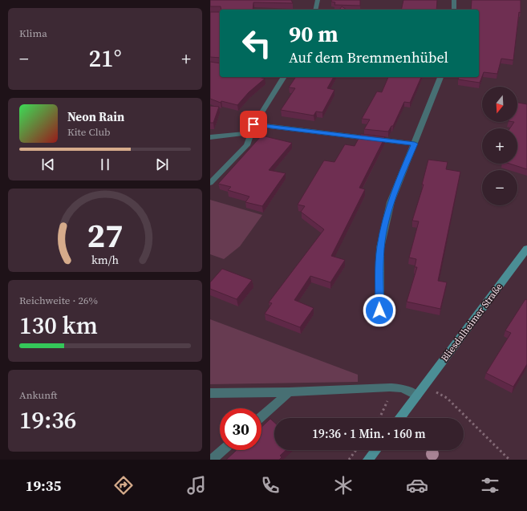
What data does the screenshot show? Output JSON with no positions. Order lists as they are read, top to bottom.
{
  "streets": {
    "main road": ["Bliesdalheimer Straße"]
  },
  "north": "bottom",
  "page": {
    "tile": [
      "Klima",
      ["Reichweite · 26%", "130 km"],
      ["Ankunft", "19:36"]
    ],
    "turn": ["90 m", "Auf dem Bremmenhübel"],
    "heat": ["−", "21°", "+"],
    "map_buttons": ["+", "−"],
    "song": ["Neon Rain", "Kite Club"],
    "limit": "30",
    "trip": "19:36 · 1 Min. · 160 m",
    "tabs": "19:35",
    "gauge": ["27", "km/h"]
  }
}
